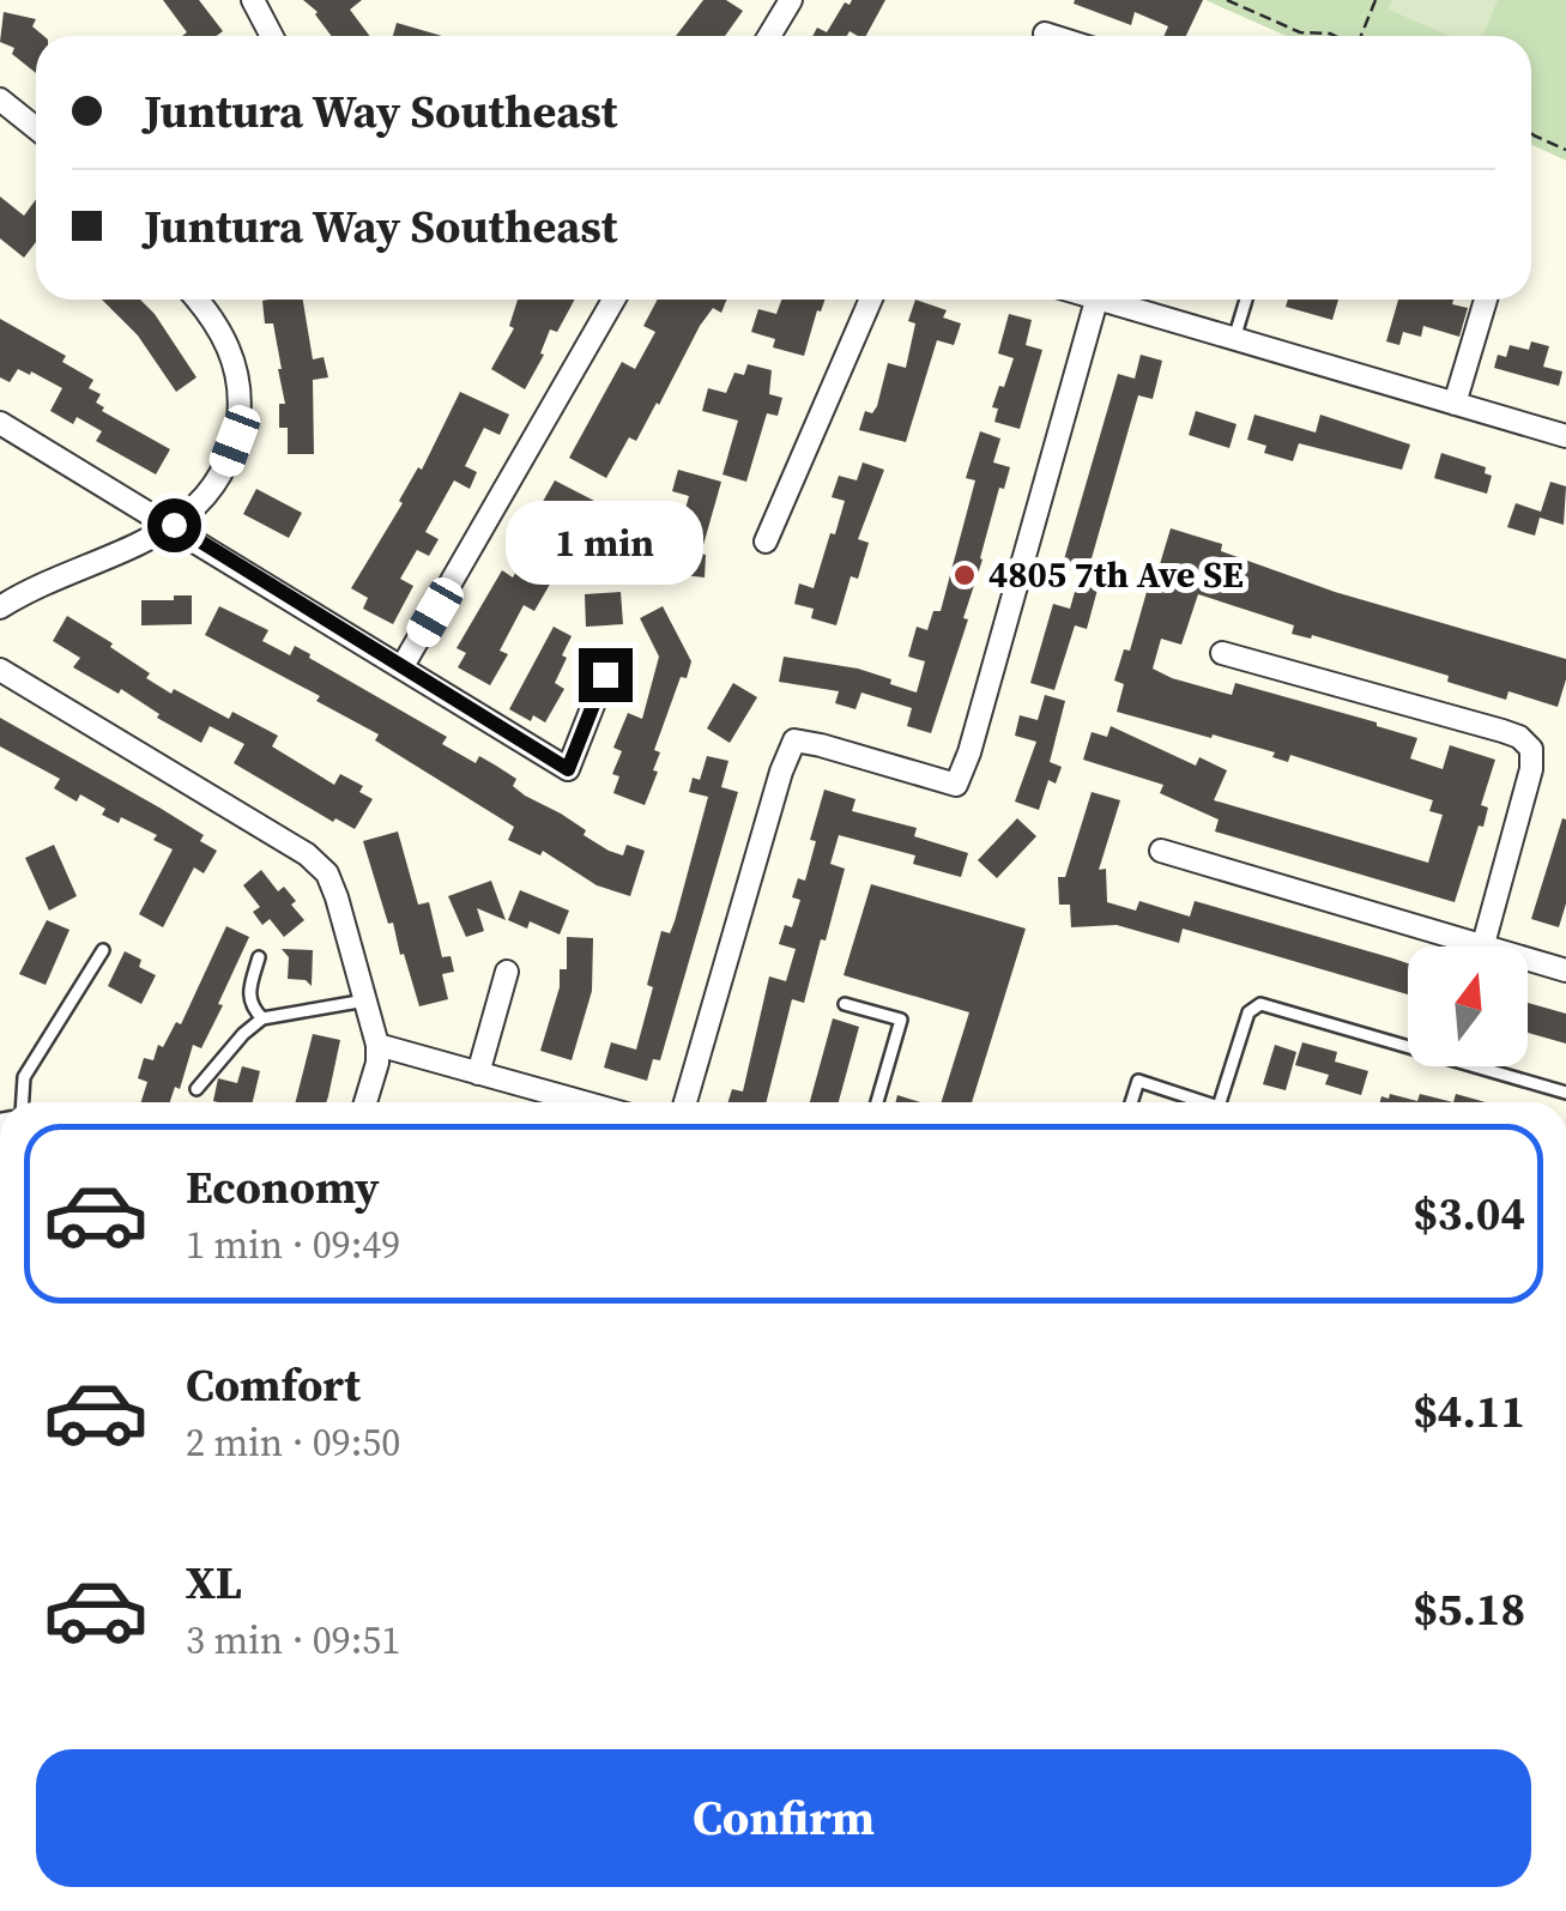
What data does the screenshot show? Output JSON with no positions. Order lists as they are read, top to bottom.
{
  "places": ["4805 7th Ave SE"],
  "north": "top",
  "page": {
    "banner": ["Juntura Way Southeast", "Juntura Way Southeast"],
    "bubble": "1 min",
    "list": [
      {
        "name": "Economy",
        "note": "1 min · 09:49",
        "value": "$3.04"
      },
      {
        "name": "Comfort",
        "note": "2 min · 09:50",
        "value": "$4.11"
      },
      {
        "name": "XL",
        "note": "3 min · 09:51",
        "value": "$5.18"
      }
    ],
    "buttons": "Confirm"
  }
}
